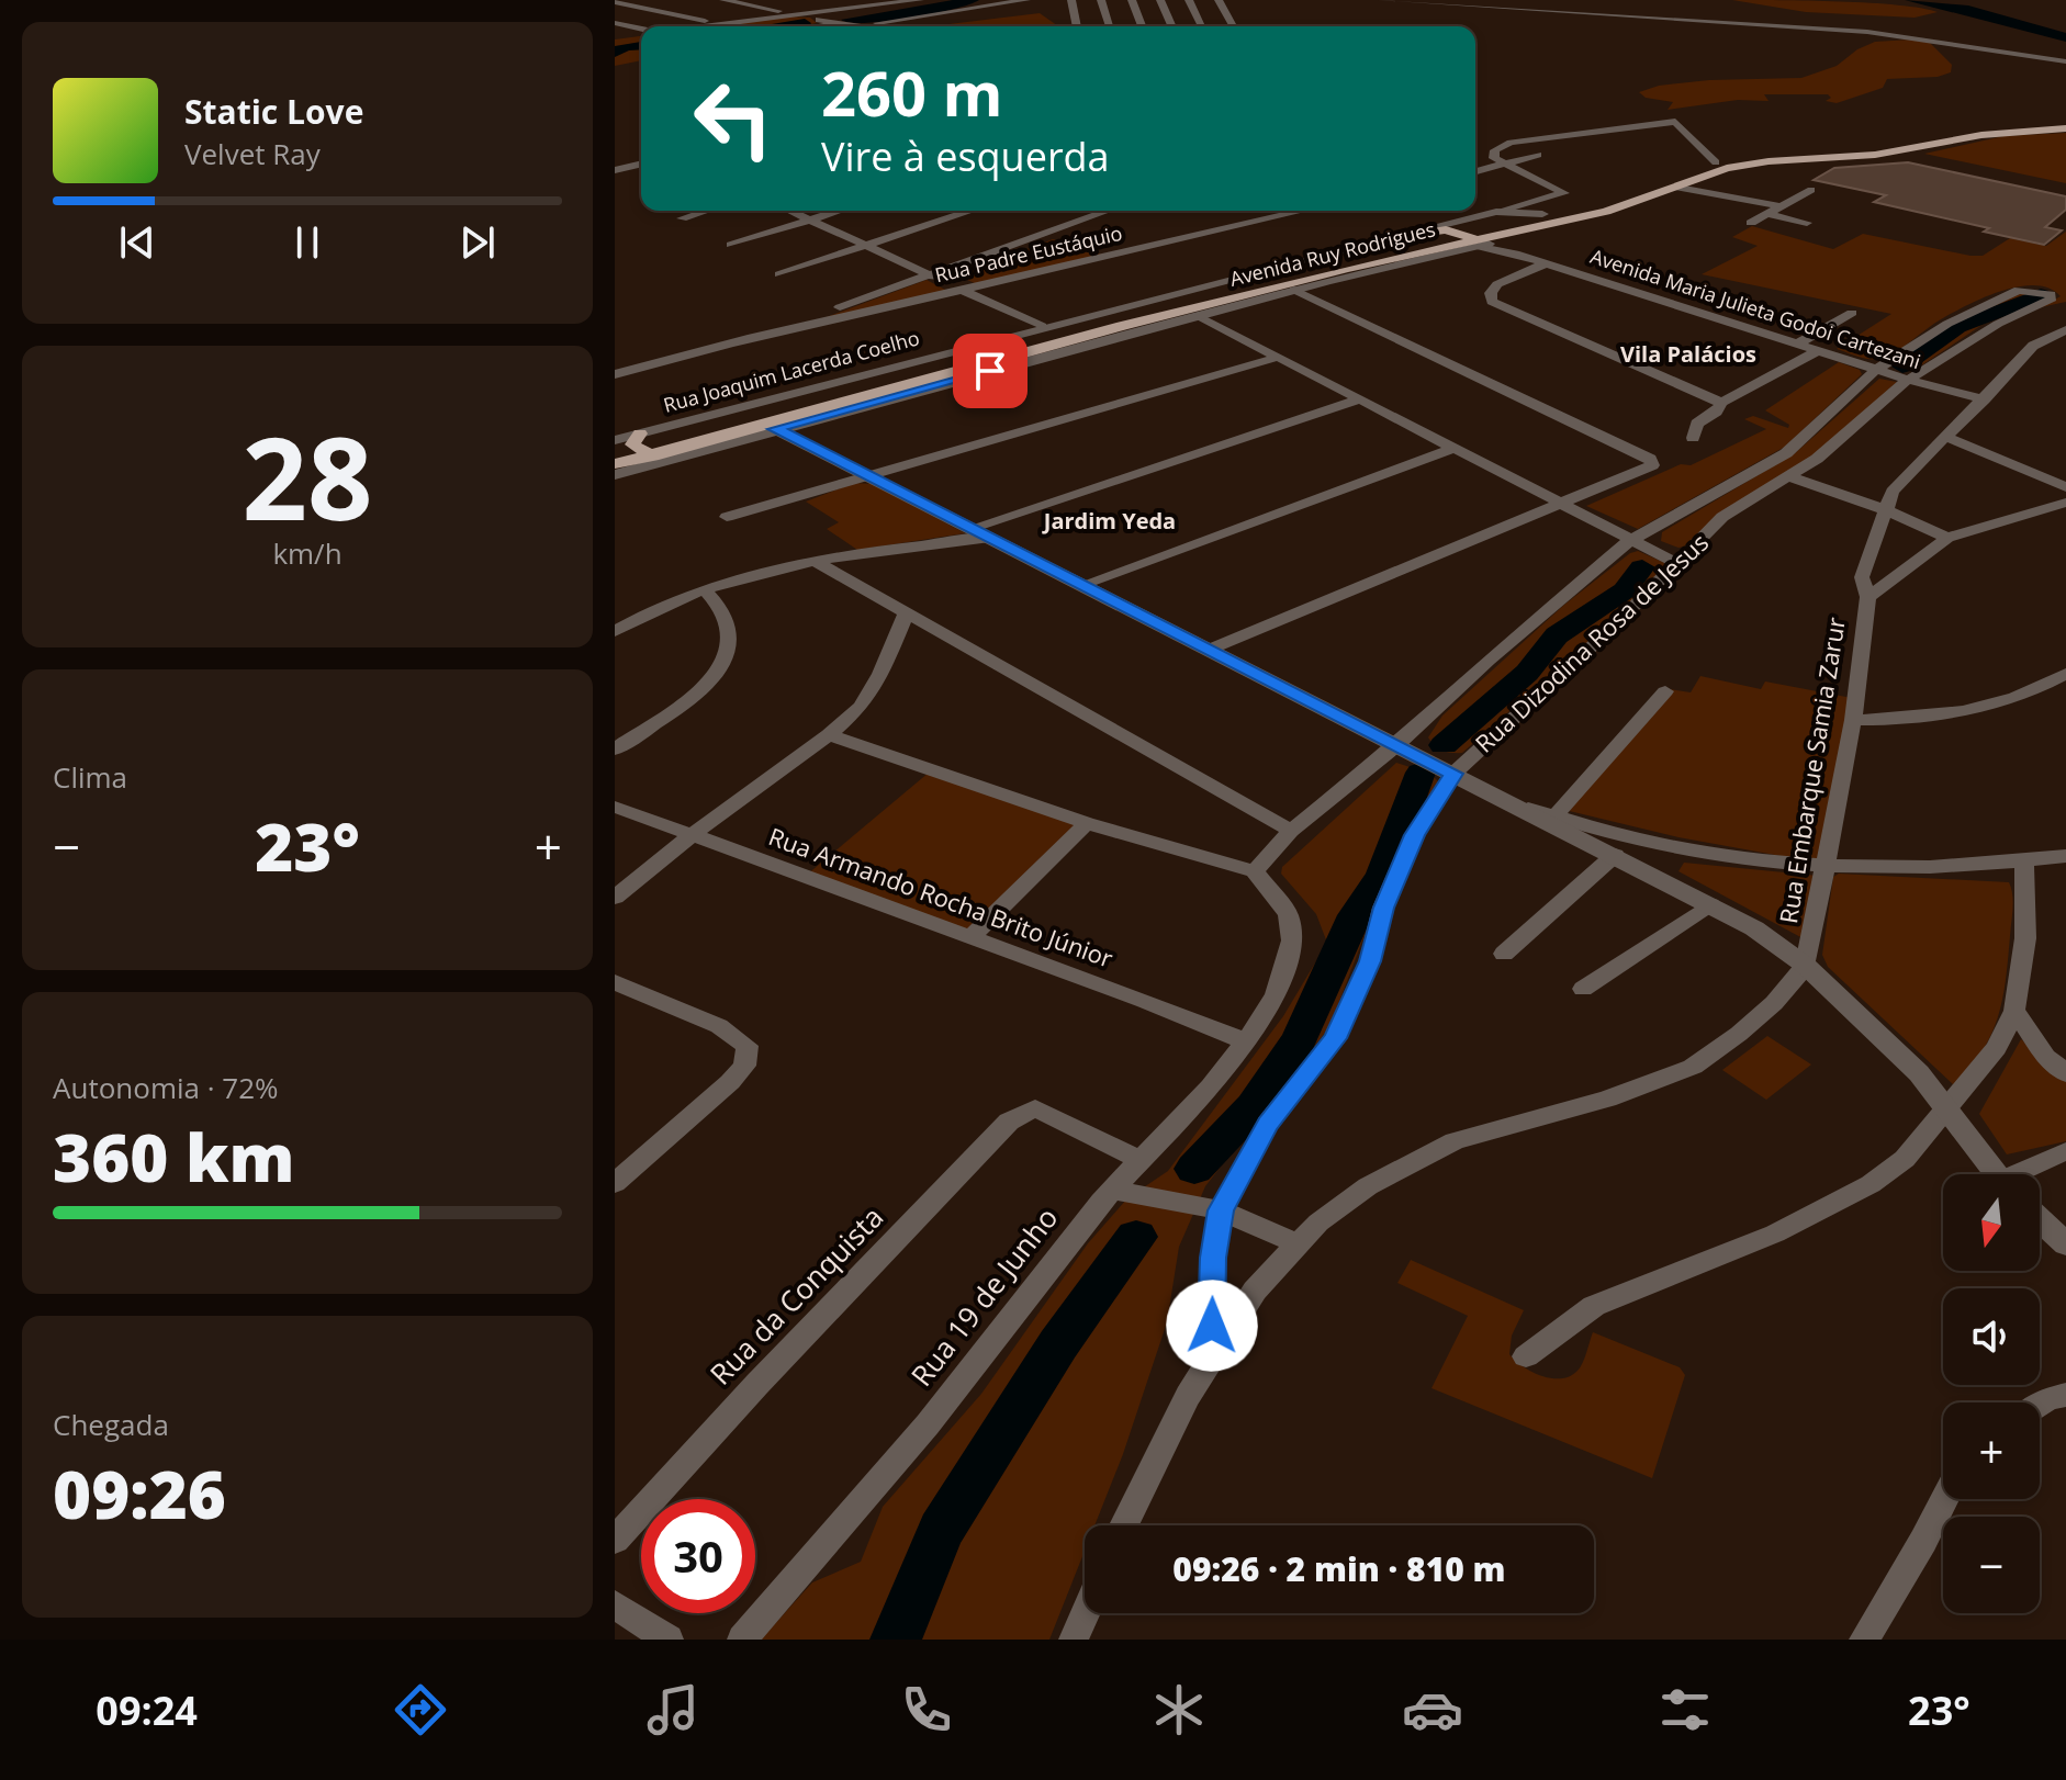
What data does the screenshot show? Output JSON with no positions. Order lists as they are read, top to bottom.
{
  "streets": {
    "main road": ["Avenida Ruy Rodrigues"],
    "street": [
      "Rua Padre Eustáquio",
      "Avenida Maria Julieta Godoi Cartezani",
      "Rua Joaquim Lacerda Coelho",
      "Rua Dizodina Rosa de Jesus",
      "Rua Embarque Samia Zarur",
      "Rua Armando Rocha Brito Júnior",
      "Rua da Conquista",
      "Rua 19 de Junho"
    ]
  },
  "crossings": [
    ["Avenida Ruy Rodrigues", "Avenida Maria Julieta Godoi Cartezani"],
    ["Avenida Ruy Rodrigues", "Rua Joaquim Lacerda Coelho"],
    ["Avenida Maria Julieta Godoi Cartezani", "Rua Dizodina Rosa de Jesus"],
    ["Avenida Maria Julieta Godoi Cartezani", "Rua Embarque Samia Zarur"],
    ["Rua Armando Rocha Brito Júnior", "Rua 19 de Junho"],
    ["Rua da Conquista", "Rua 19 de Junho"]
  ],
  "districts": ["Vila Palácios", "Jardim Yeda"],
  "north": "bottom",
  "page": {
    "turn": ["260 m", "Vire à esquerda"],
    "song": ["Static Love", "Velvet Ray"],
    "tile": [
      ["28", "km/h"],
      "Clima",
      ["Autonomia · 72%", "360 km"],
      ["Chegada", "09:26"]
    ],
    "heat": ["−", "23°", "+"],
    "map_buttons": ["+", "−"],
    "limit": "30",
    "trip": "09:26 · 2 min · 810 m",
    "tabs": ["09:24", "23°"]
  }
}
